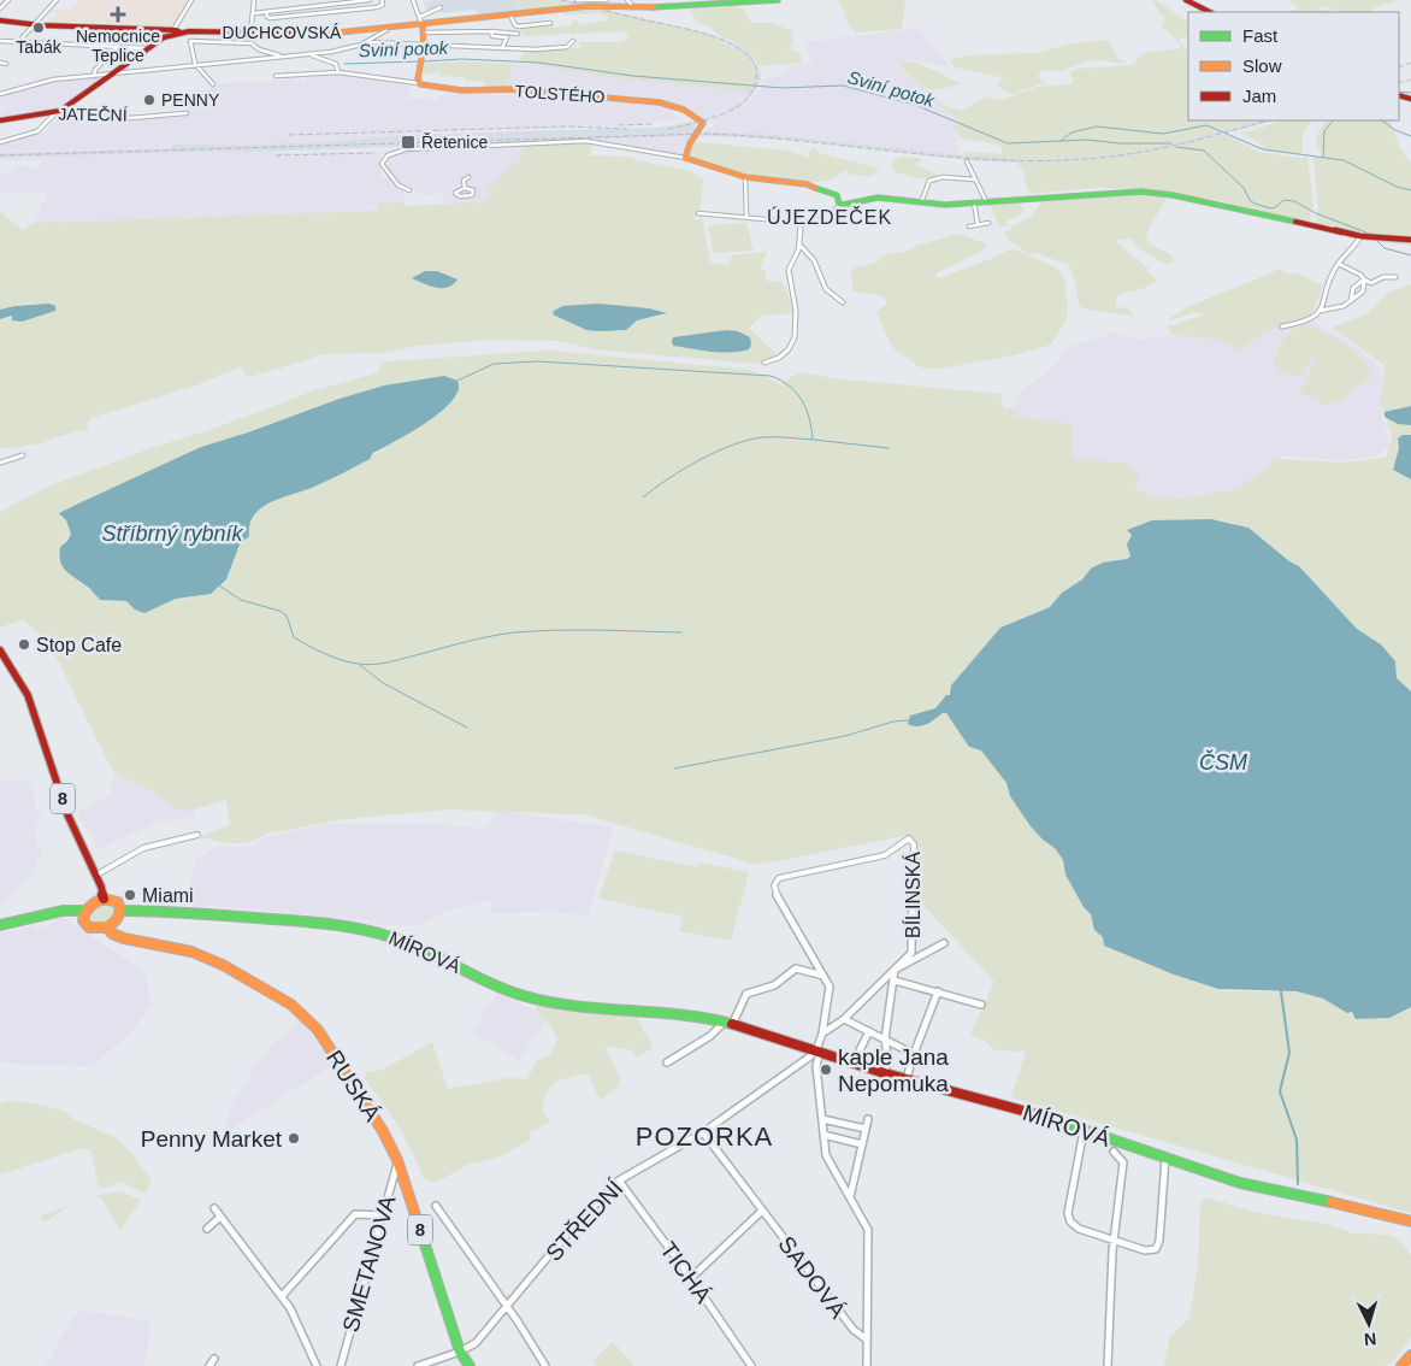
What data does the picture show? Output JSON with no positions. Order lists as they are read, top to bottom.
{
  "streets": {
    "street": [
      "DUCHCOVSKÁ",
      "TOLSTÉHO",
      "JATEČNÍ",
      "8",
      "BÍLINSKÁ",
      "MÍROVÁ",
      "RUSKÁ",
      "STŘEDNÍ",
      "SMETANOVA",
      "TICHÁ",
      "SADOVÁ"
    ]
  },
  "crossings": [
    ["8", "MÍROVÁ"],
    ["8", "RUSKÁ"],
    ["MÍROVÁ", "RUSKÁ"],
    ["MÍROVÁ", "STŘEDNÍ"],
    ["RUSKÁ", "STŘEDNÍ"],
    ["RUSKÁ", "SMETANOVA"],
    ["STŘEDNÍ", "TICHÁ"],
    ["STŘEDNÍ", "SADOVÁ"]
  ],
  "districts": ["ÚJEZDEČEK", "POZORKA"],
  "water": ["Sviní potok", "Stříbrný rybník", "ČSM"],
  "places": {
    "health": ["Nemocnice Teplice"],
    "other": [
      "Tabák",
      "PENNY",
      "Stop Cafe",
      "Miami",
      "kaple Jana Nepomuka",
      "Penny Market"
    ],
    "transit": ["Řetenice"]
  },
  "legend": ["Fast", "Slow", "Jam"],
  "north": "bottom"
}
